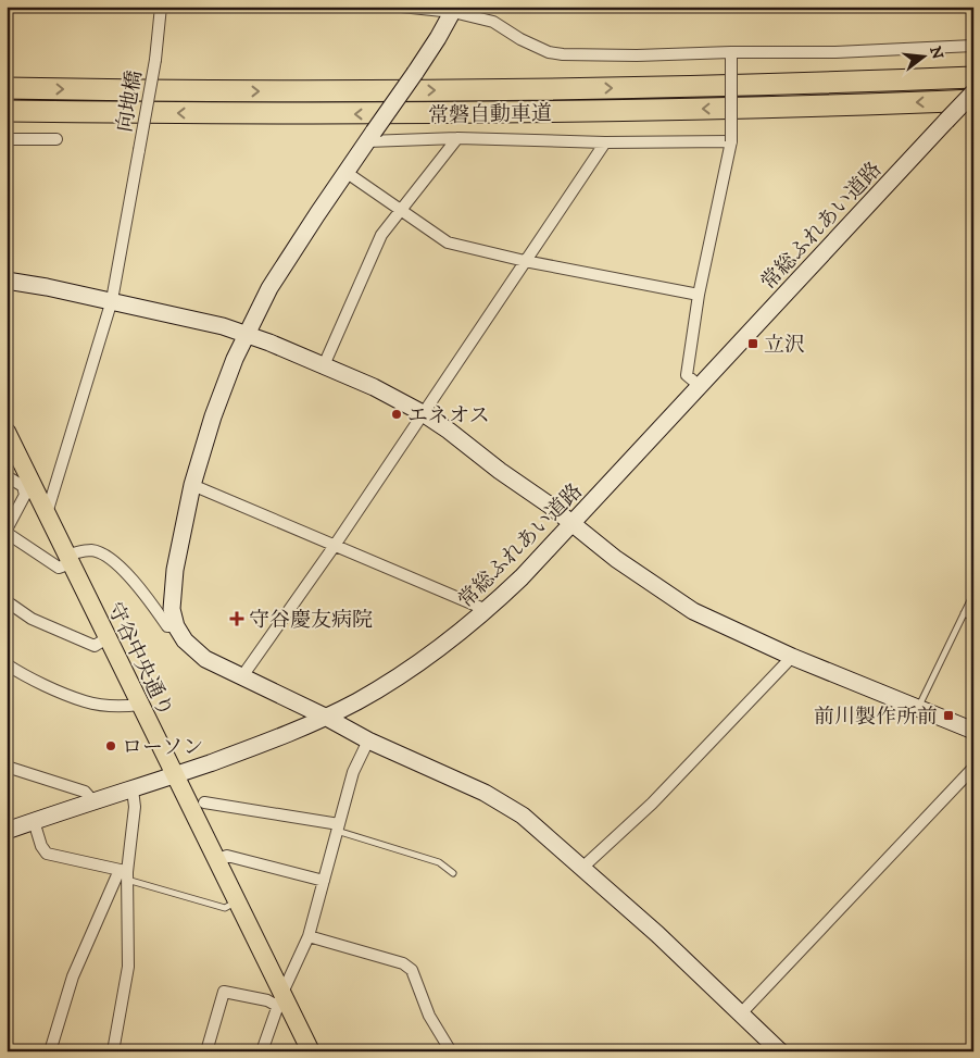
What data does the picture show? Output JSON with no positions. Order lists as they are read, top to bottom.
{
  "streets": {
    "highway": ["常磐自動車道"],
    "main road": ["守谷中央通り"],
    "street": ["向地橋", "常総ふれあい道路"]
  },
  "crossings": [
    ["向地橋", "守谷中央通り"],
    ["常総ふれあい道路", "守谷中央通り"]
  ],
  "places": {
    "transit": ["立沢", "前川製作所前"],
    "other": ["エネオス", "ローソン"],
    "health": ["守谷慶友病院"]
  },
  "north": "right"
}
